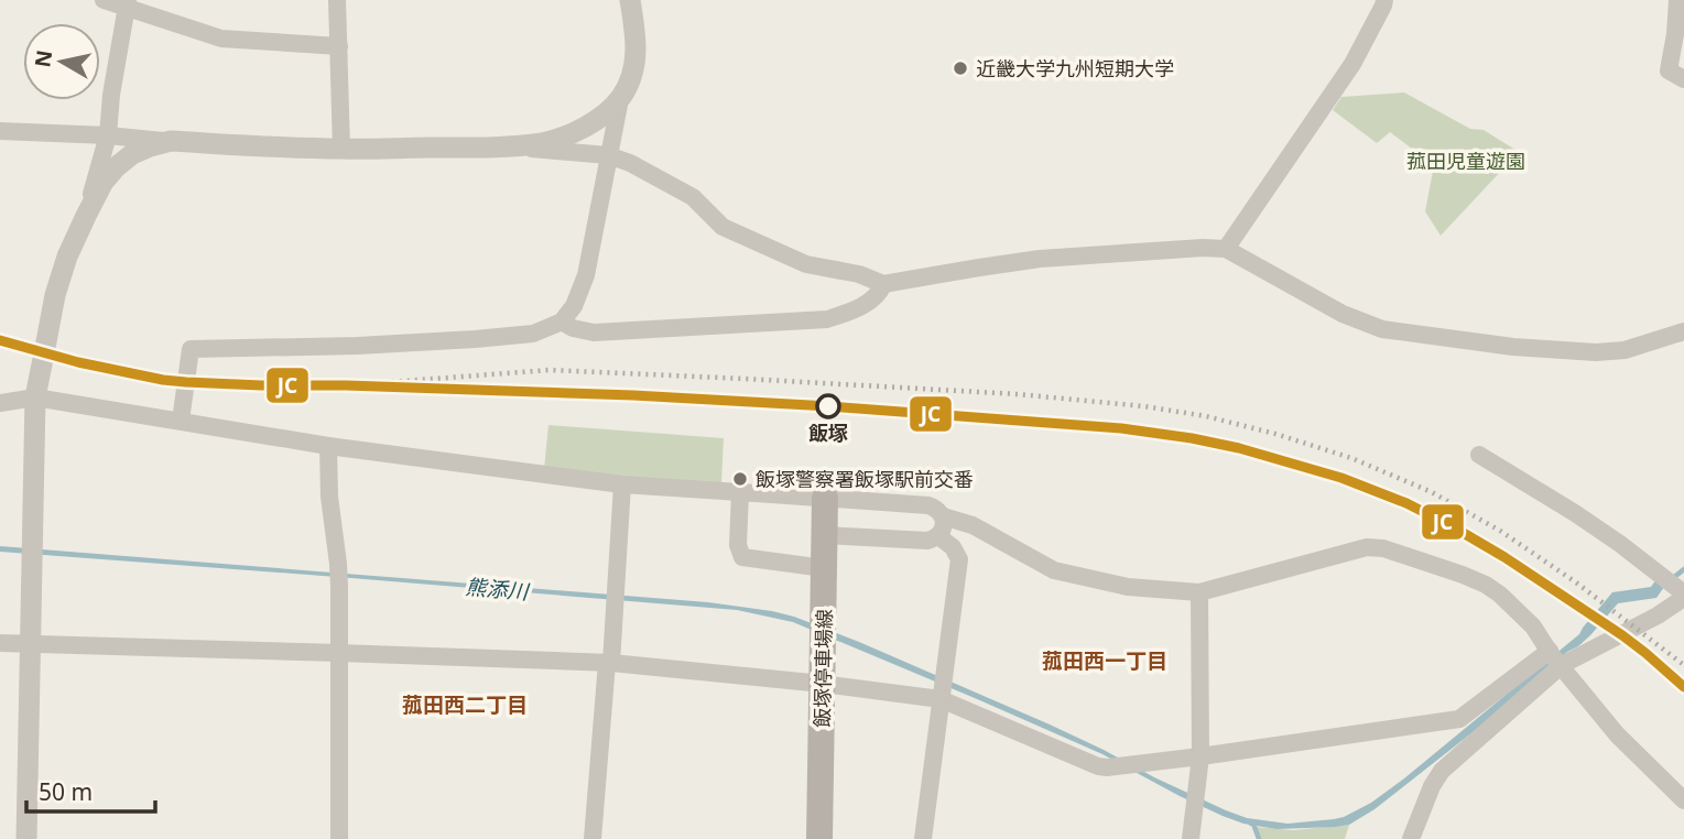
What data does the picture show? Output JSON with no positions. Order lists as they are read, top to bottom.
{
  "streets": {
    "main road": ["飯塚停車場線"]
  },
  "districts": ["菰田西一丁目", "菰田西二丁目"],
  "water": ["熊添川"],
  "parks": ["菰田児童遊園"],
  "places": ["近畿大学九州短期大学", "飯塚", "飯塚警察署飯塚駅前交番"],
  "lines": ["transit line JC"],
  "scale_bar": "50 m",
  "north": "left"
}
